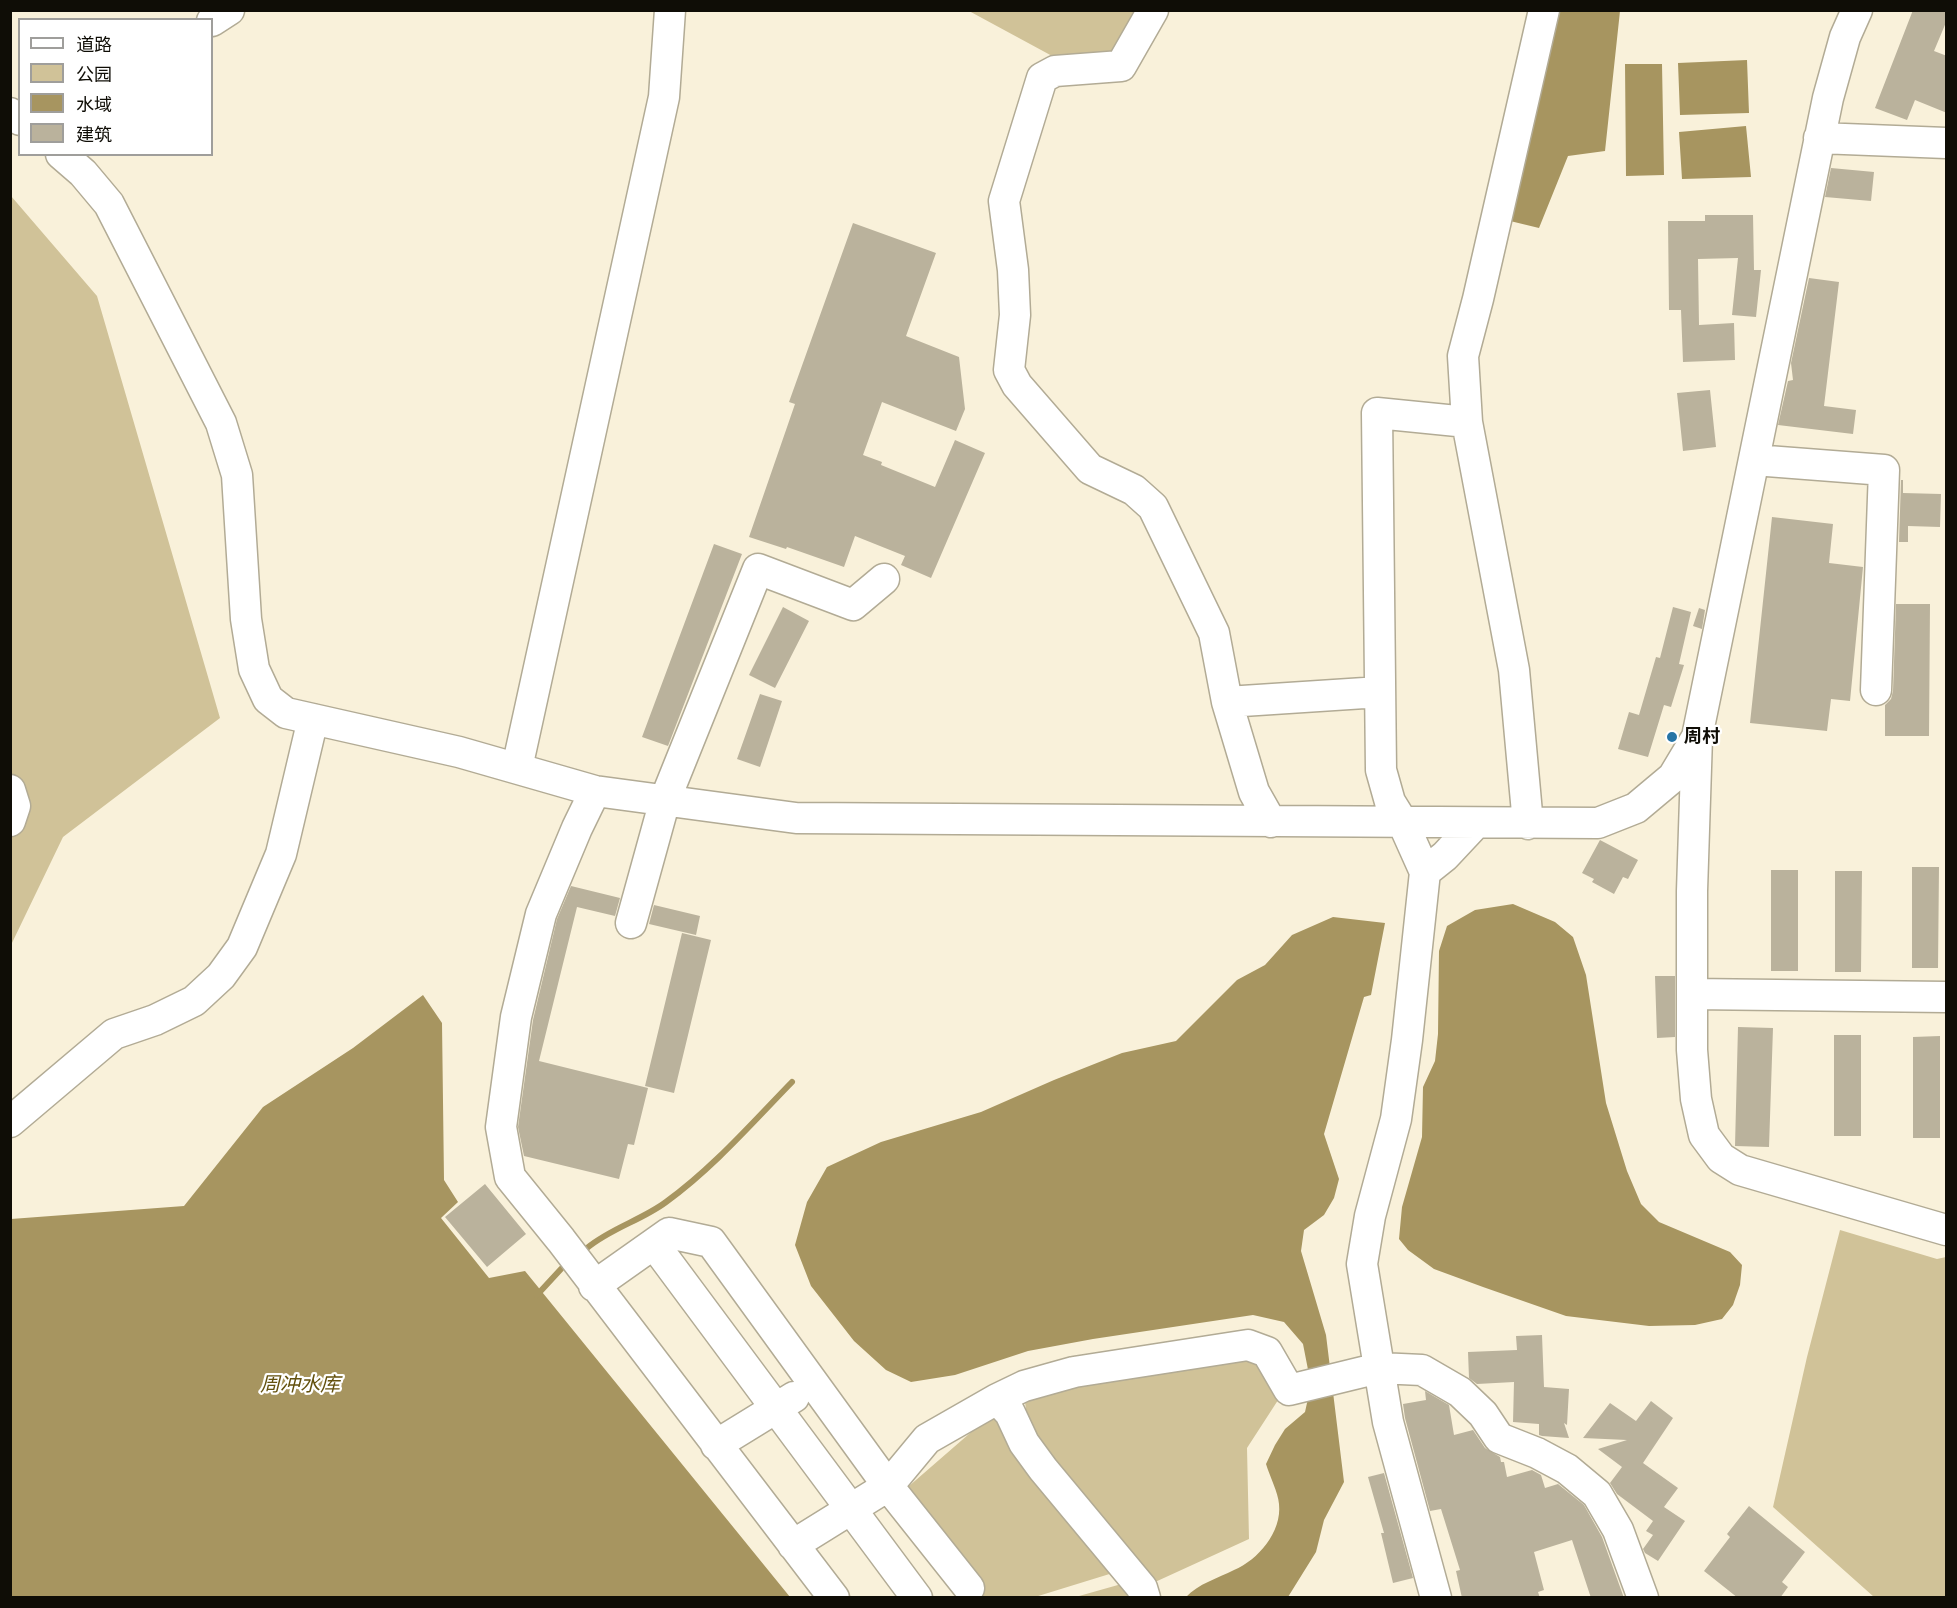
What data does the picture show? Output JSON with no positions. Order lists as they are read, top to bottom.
{
  "water": ["周冲水库"],
  "places": ["周村"],
  "legend": [
    "道路",
    "公园",
    "水域",
    "建筑"
  ]
}
